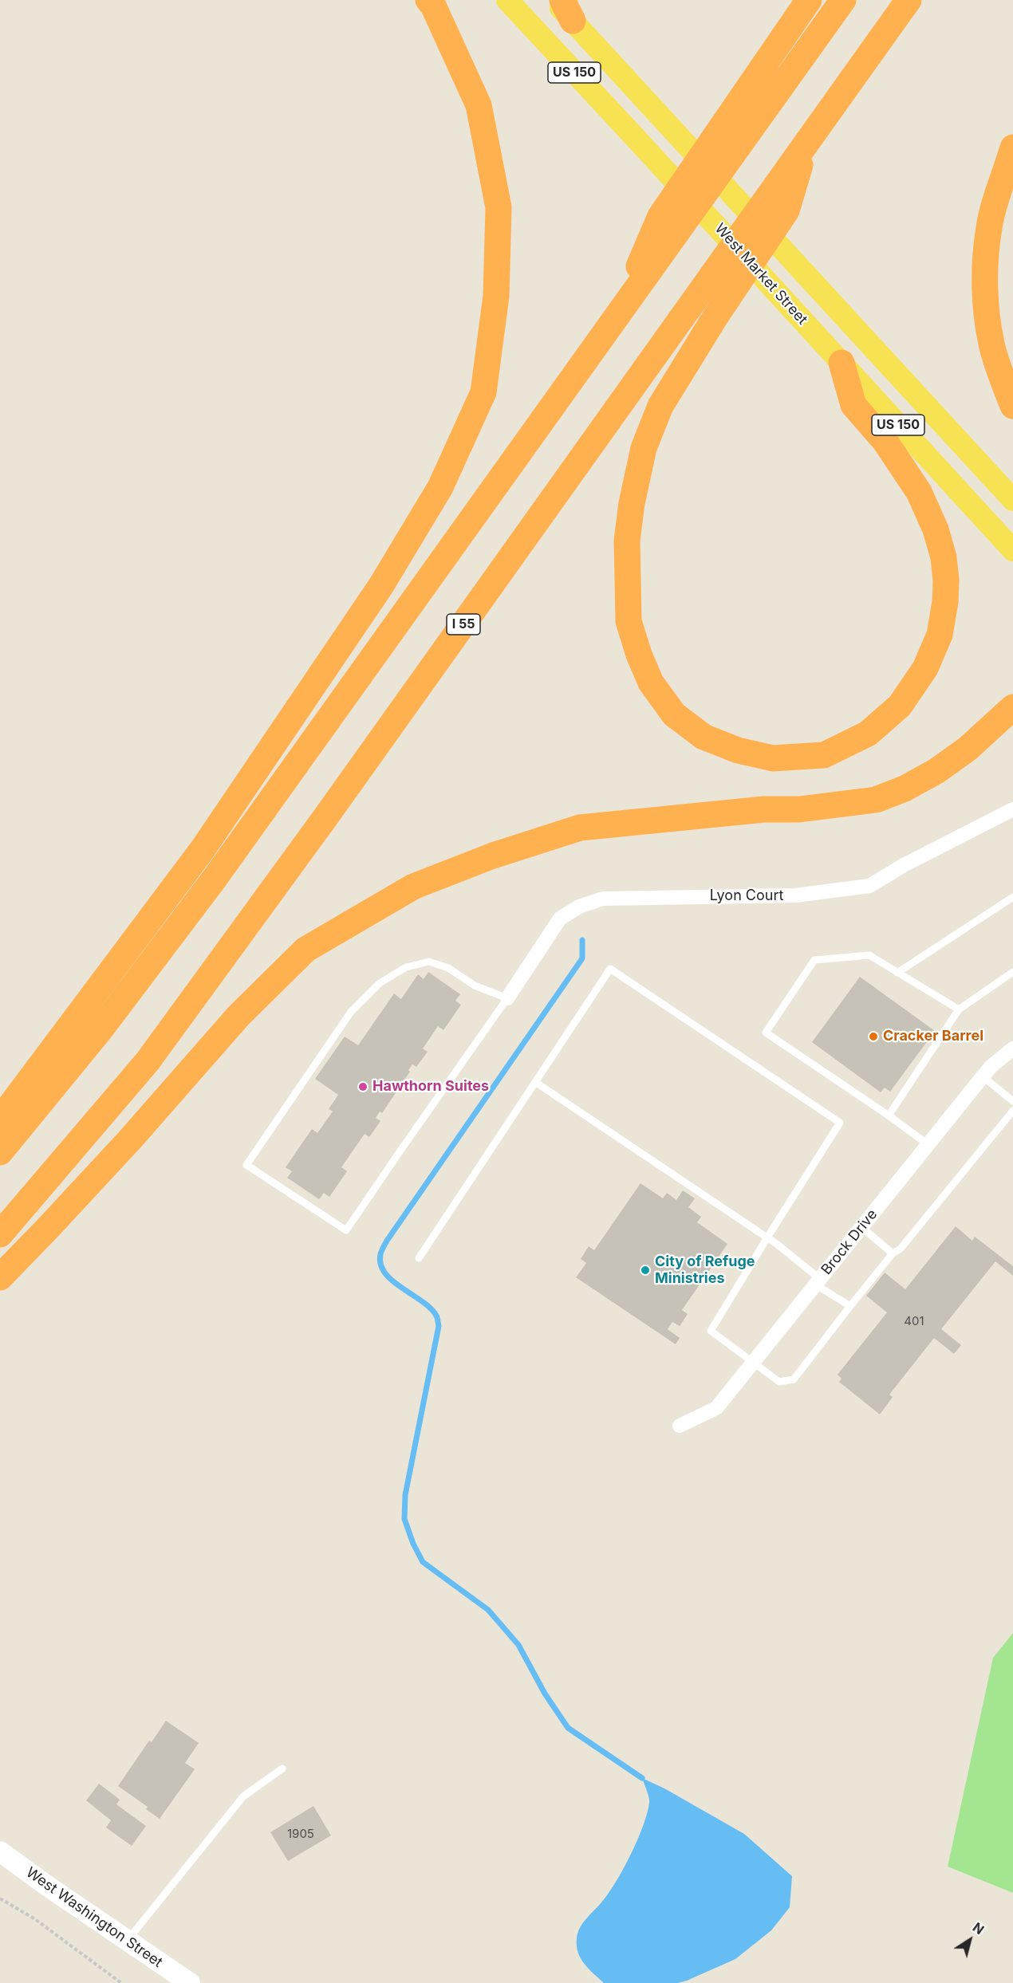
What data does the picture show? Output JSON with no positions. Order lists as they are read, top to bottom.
{
  "streets": {
    "highway": ["I 55"],
    "main road": ["US 150", "West Market Street", "West Washington Street"],
    "street": ["Lyon Court", "Brock Drive"]
  },
  "places": ["Cracker Barrel", "Hawthorn Suites", "City of Refuge Ministries"],
  "house_numbers": ["401", "1905"],
  "north": "top right"
}
